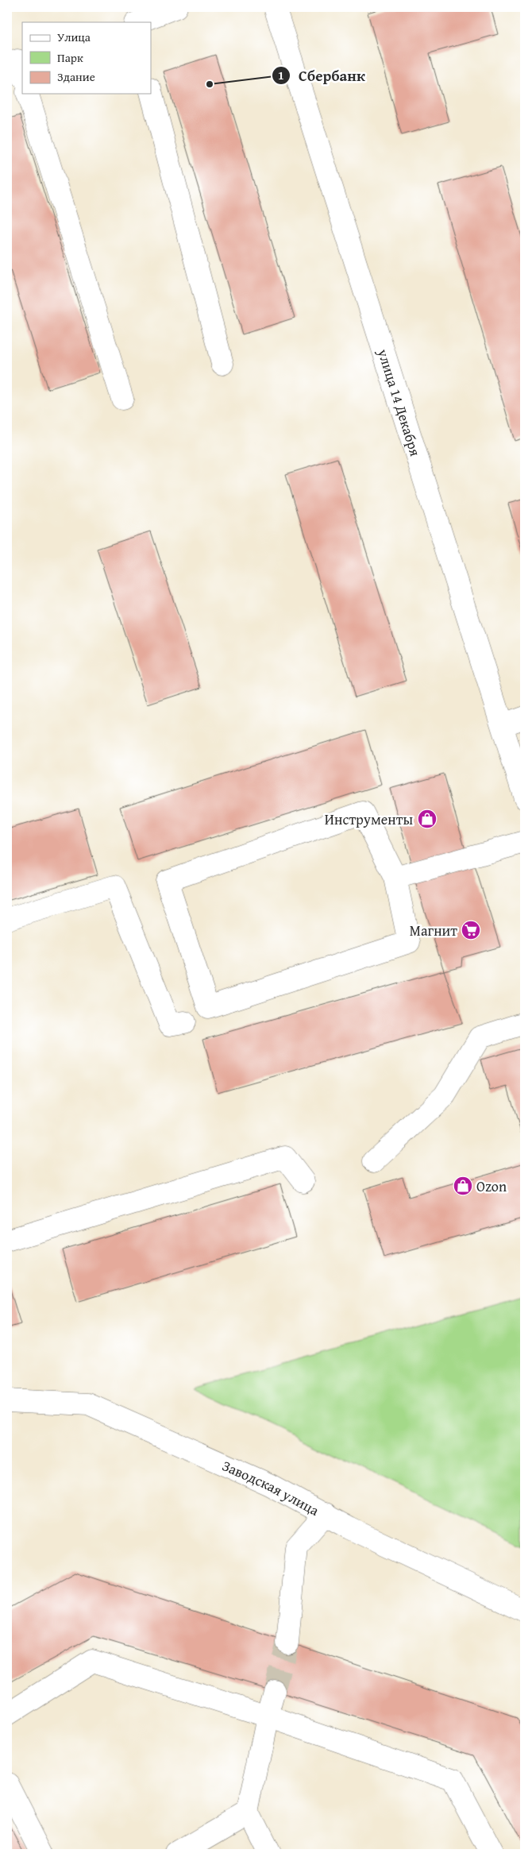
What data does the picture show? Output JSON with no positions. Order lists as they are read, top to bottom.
{
  "streets": {
    "main road": ["улица 14 Декабря", "Заводская улица"]
  },
  "places": {
    "other": ["Сбербанк"],
    "shop": ["Инструменты", "Ozon"],
    "supermarket": ["Магнит"]
  },
  "legend": ["Улица", "Парк", "Здание"]
}
